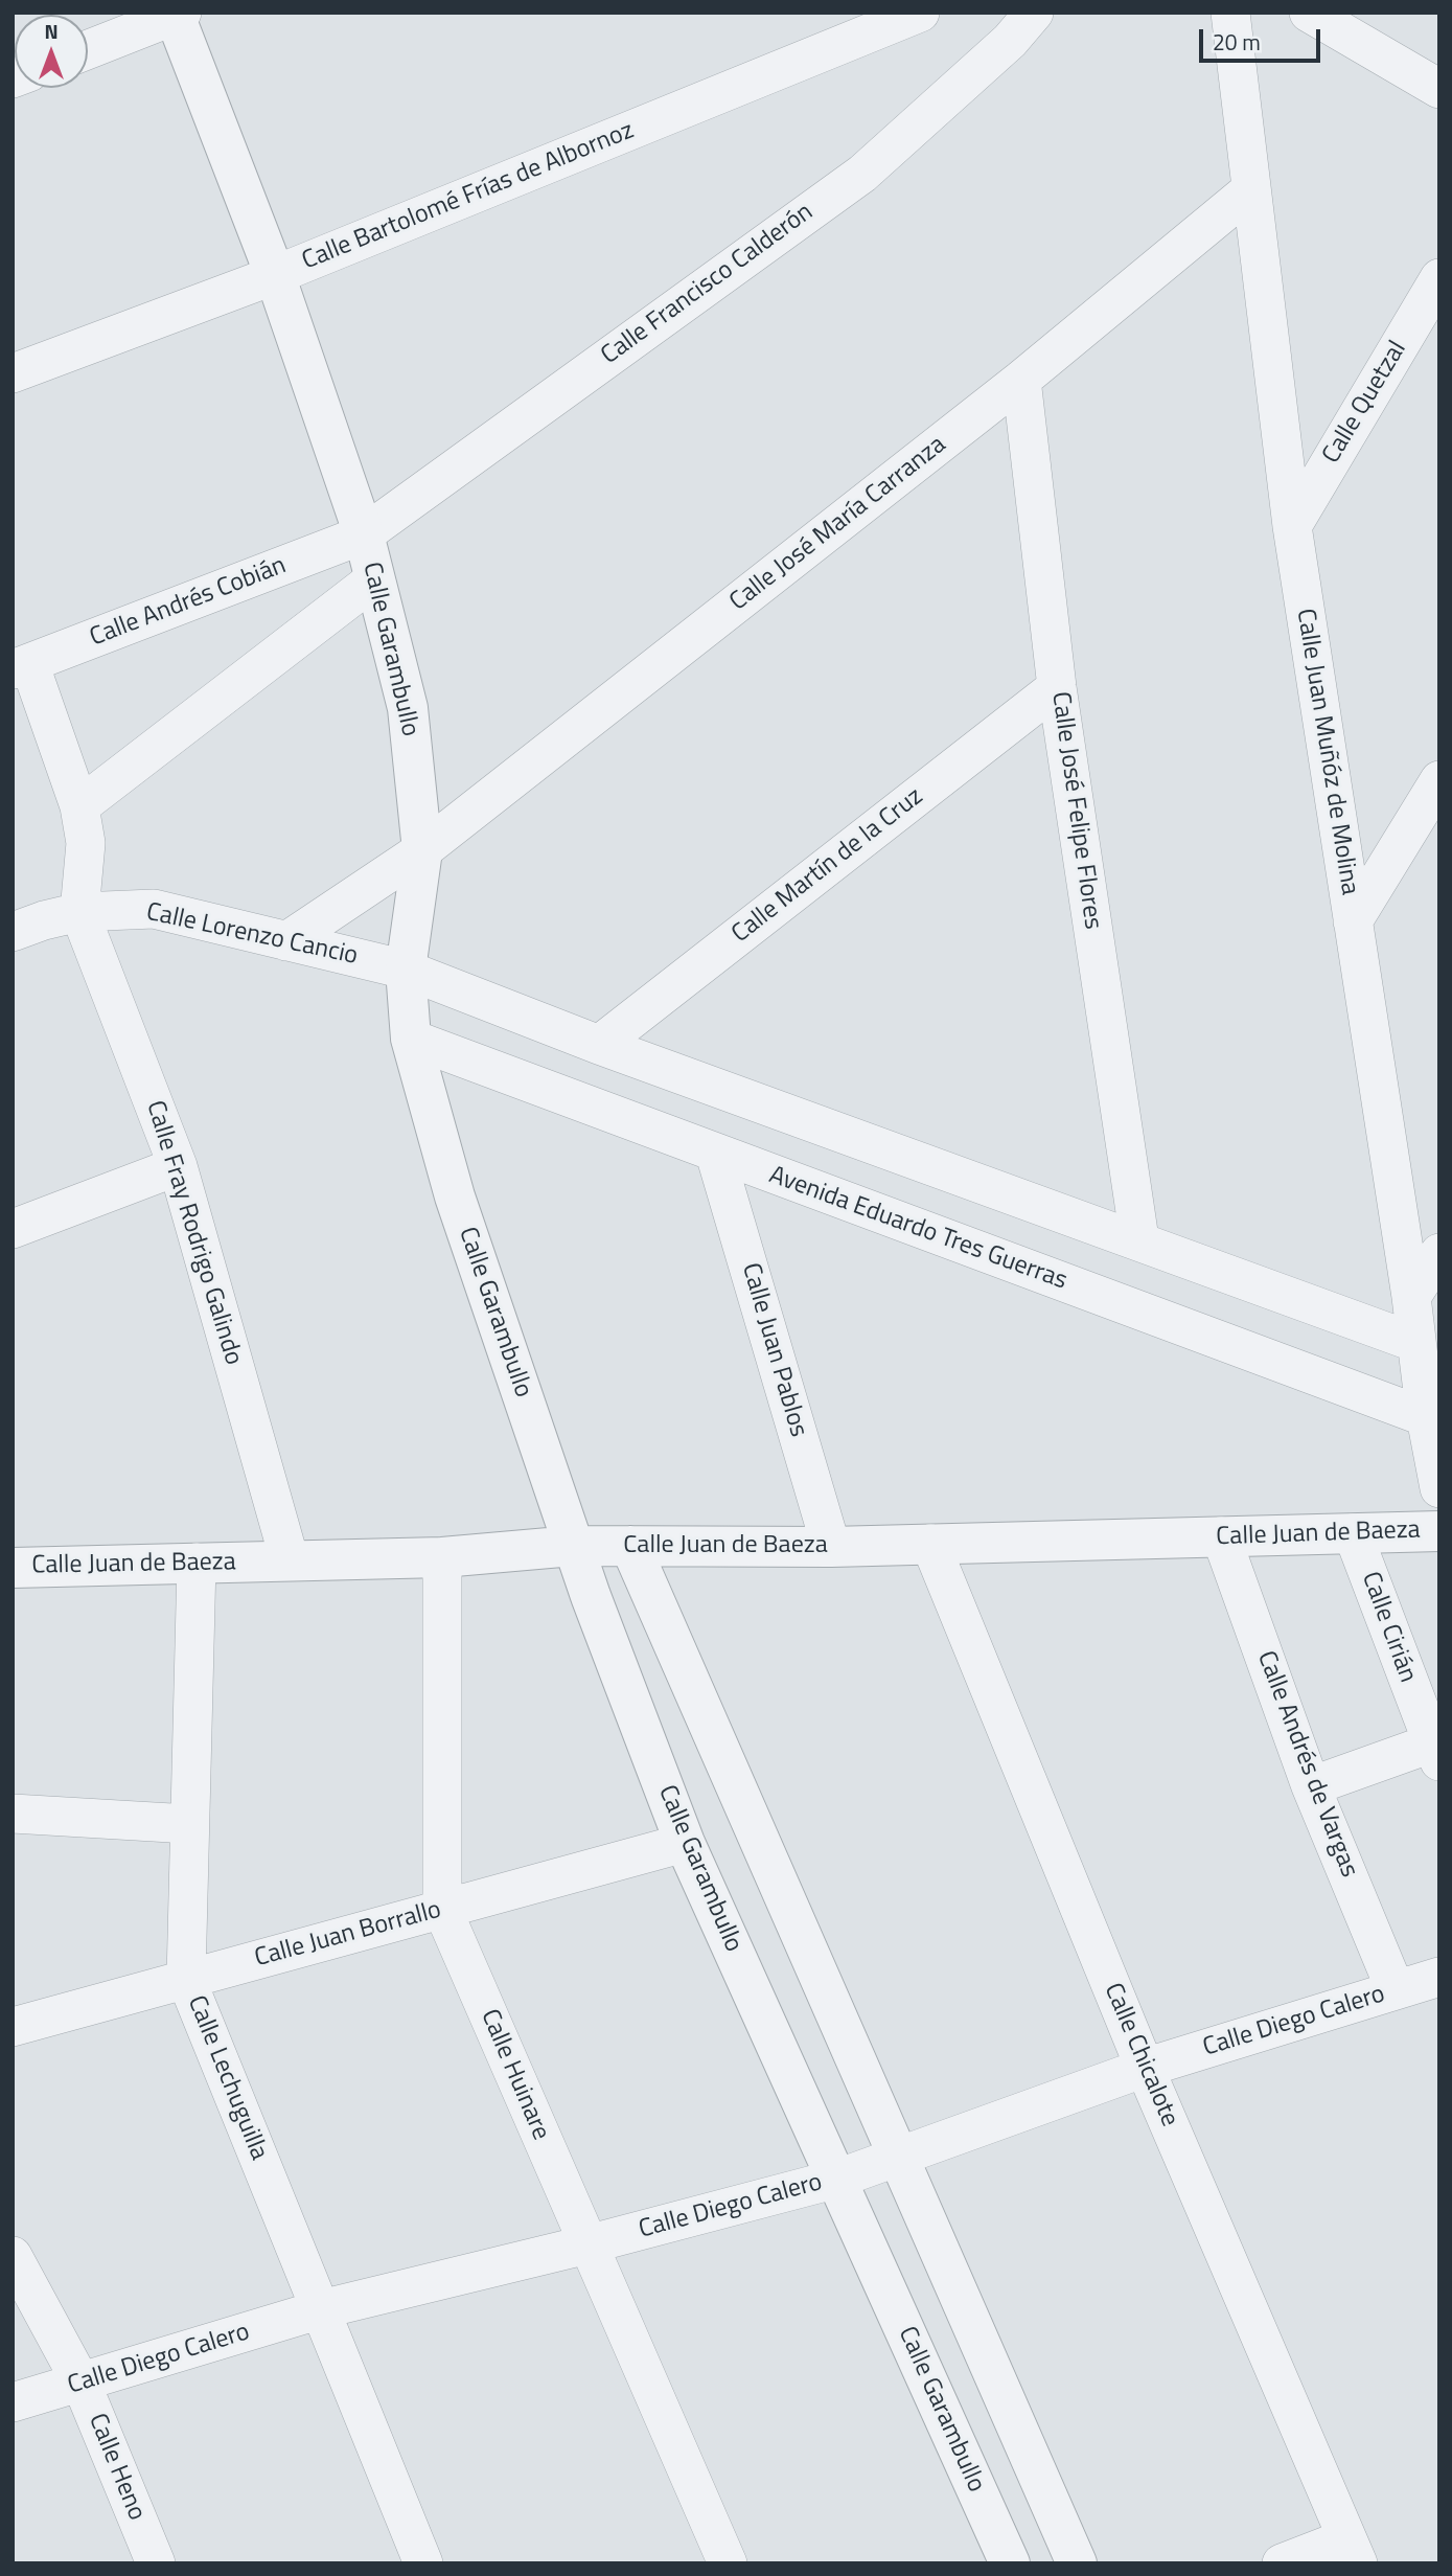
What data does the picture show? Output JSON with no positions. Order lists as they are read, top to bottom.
{
  "streets": {
    "street": [
      "Calle Bartolomé Frías de Albornoz",
      "Calle Francisco Calderón",
      "Calle Quetzal",
      "Calle José María Carranza",
      "Calle Andrés Cobián",
      "Calle Garambullo",
      "Calle Juan Muñóz de Molina",
      "Calle José Felipe Flores",
      "Calle Martín de la Cruz",
      "Calle Lorenzo Cancio",
      "Avenida Eduardo Tres Guerras",
      "Calle Fray Rodrigo Galindo",
      "Calle Juan Pablos",
      "Calle Juan de Baeza",
      "Calle Cirián",
      "Calle Andrés de Vargas",
      "Calle Juan Borrallo",
      "Calle Diego Calero",
      "Calle Chicalote",
      "Calle Huinare",
      "Calle Lechuguilla",
      "Calle Heno"
    ]
  },
  "crossings": [
    ["Calle Bartolomé Frías de Albornoz", "Calle Garambullo"],
    ["Calle Francisco Calderón", "Calle Andrés Cobián"],
    ["Calle Francisco Calderón", "Calle Garambullo"],
    ["Calle Quetzal", "Calle Juan Muñóz de Molina"],
    ["Calle José María Carranza", "Calle Garambullo"],
    ["Calle José María Carranza", "Calle Juan Muñóz de Molina"],
    ["Calle José María Carranza", "Calle José Felipe Flores"],
    ["Calle José María Carranza", "Calle Lorenzo Cancio"],
    ["Calle Andrés Cobián", "Calle Garambullo"],
    ["Calle Garambullo", "Calle Lorenzo Cancio"],
    ["Calle Garambullo", "Avenida Eduardo Tres Guerras"],
    ["Calle Garambullo", "Calle Juan de Baeza"],
    ["Calle Garambullo", "Calle Juan Borrallo"],
    ["Calle Garambullo", "Calle Diego Calero"],
    ["Calle Juan Muñóz de Molina", "Avenida Eduardo Tres Guerras"],
    ["Calle José Felipe Flores", "Calle Martín de la Cruz"],
    ["Calle Lorenzo Cancio", "Calle Fray Rodrigo Galindo"],
    ["Avenida Eduardo Tres Guerras", "Calle Juan Pablos"],
    ["Calle Fray Rodrigo Galindo", "Calle Juan de Baeza"],
    ["Calle Juan Pablos", "Calle Juan de Baeza"],
    ["Calle Juan de Baeza", "Calle Cirián"],
    ["Calle Juan de Baeza", "Calle Andrés de Vargas"],
    ["Calle Juan de Baeza", "Calle Chicalote"],
    ["Calle Juan de Baeza", "Calle Huinare"],
    ["Calle Juan de Baeza", "Calle Lechuguilla"],
    ["Calle Andrés de Vargas", "Calle Diego Calero"],
    ["Calle Juan Borrallo", "Calle Huinare"],
    ["Calle Juan Borrallo", "Calle Lechuguilla"],
    ["Calle Diego Calero", "Calle Chicalote"],
    ["Calle Diego Calero", "Calle Huinare"],
    ["Calle Diego Calero", "Calle Lechuguilla"],
    ["Calle Diego Calero", "Calle Heno"]
  ],
  "scale_bar": "20 m",
  "north": "top"
}
